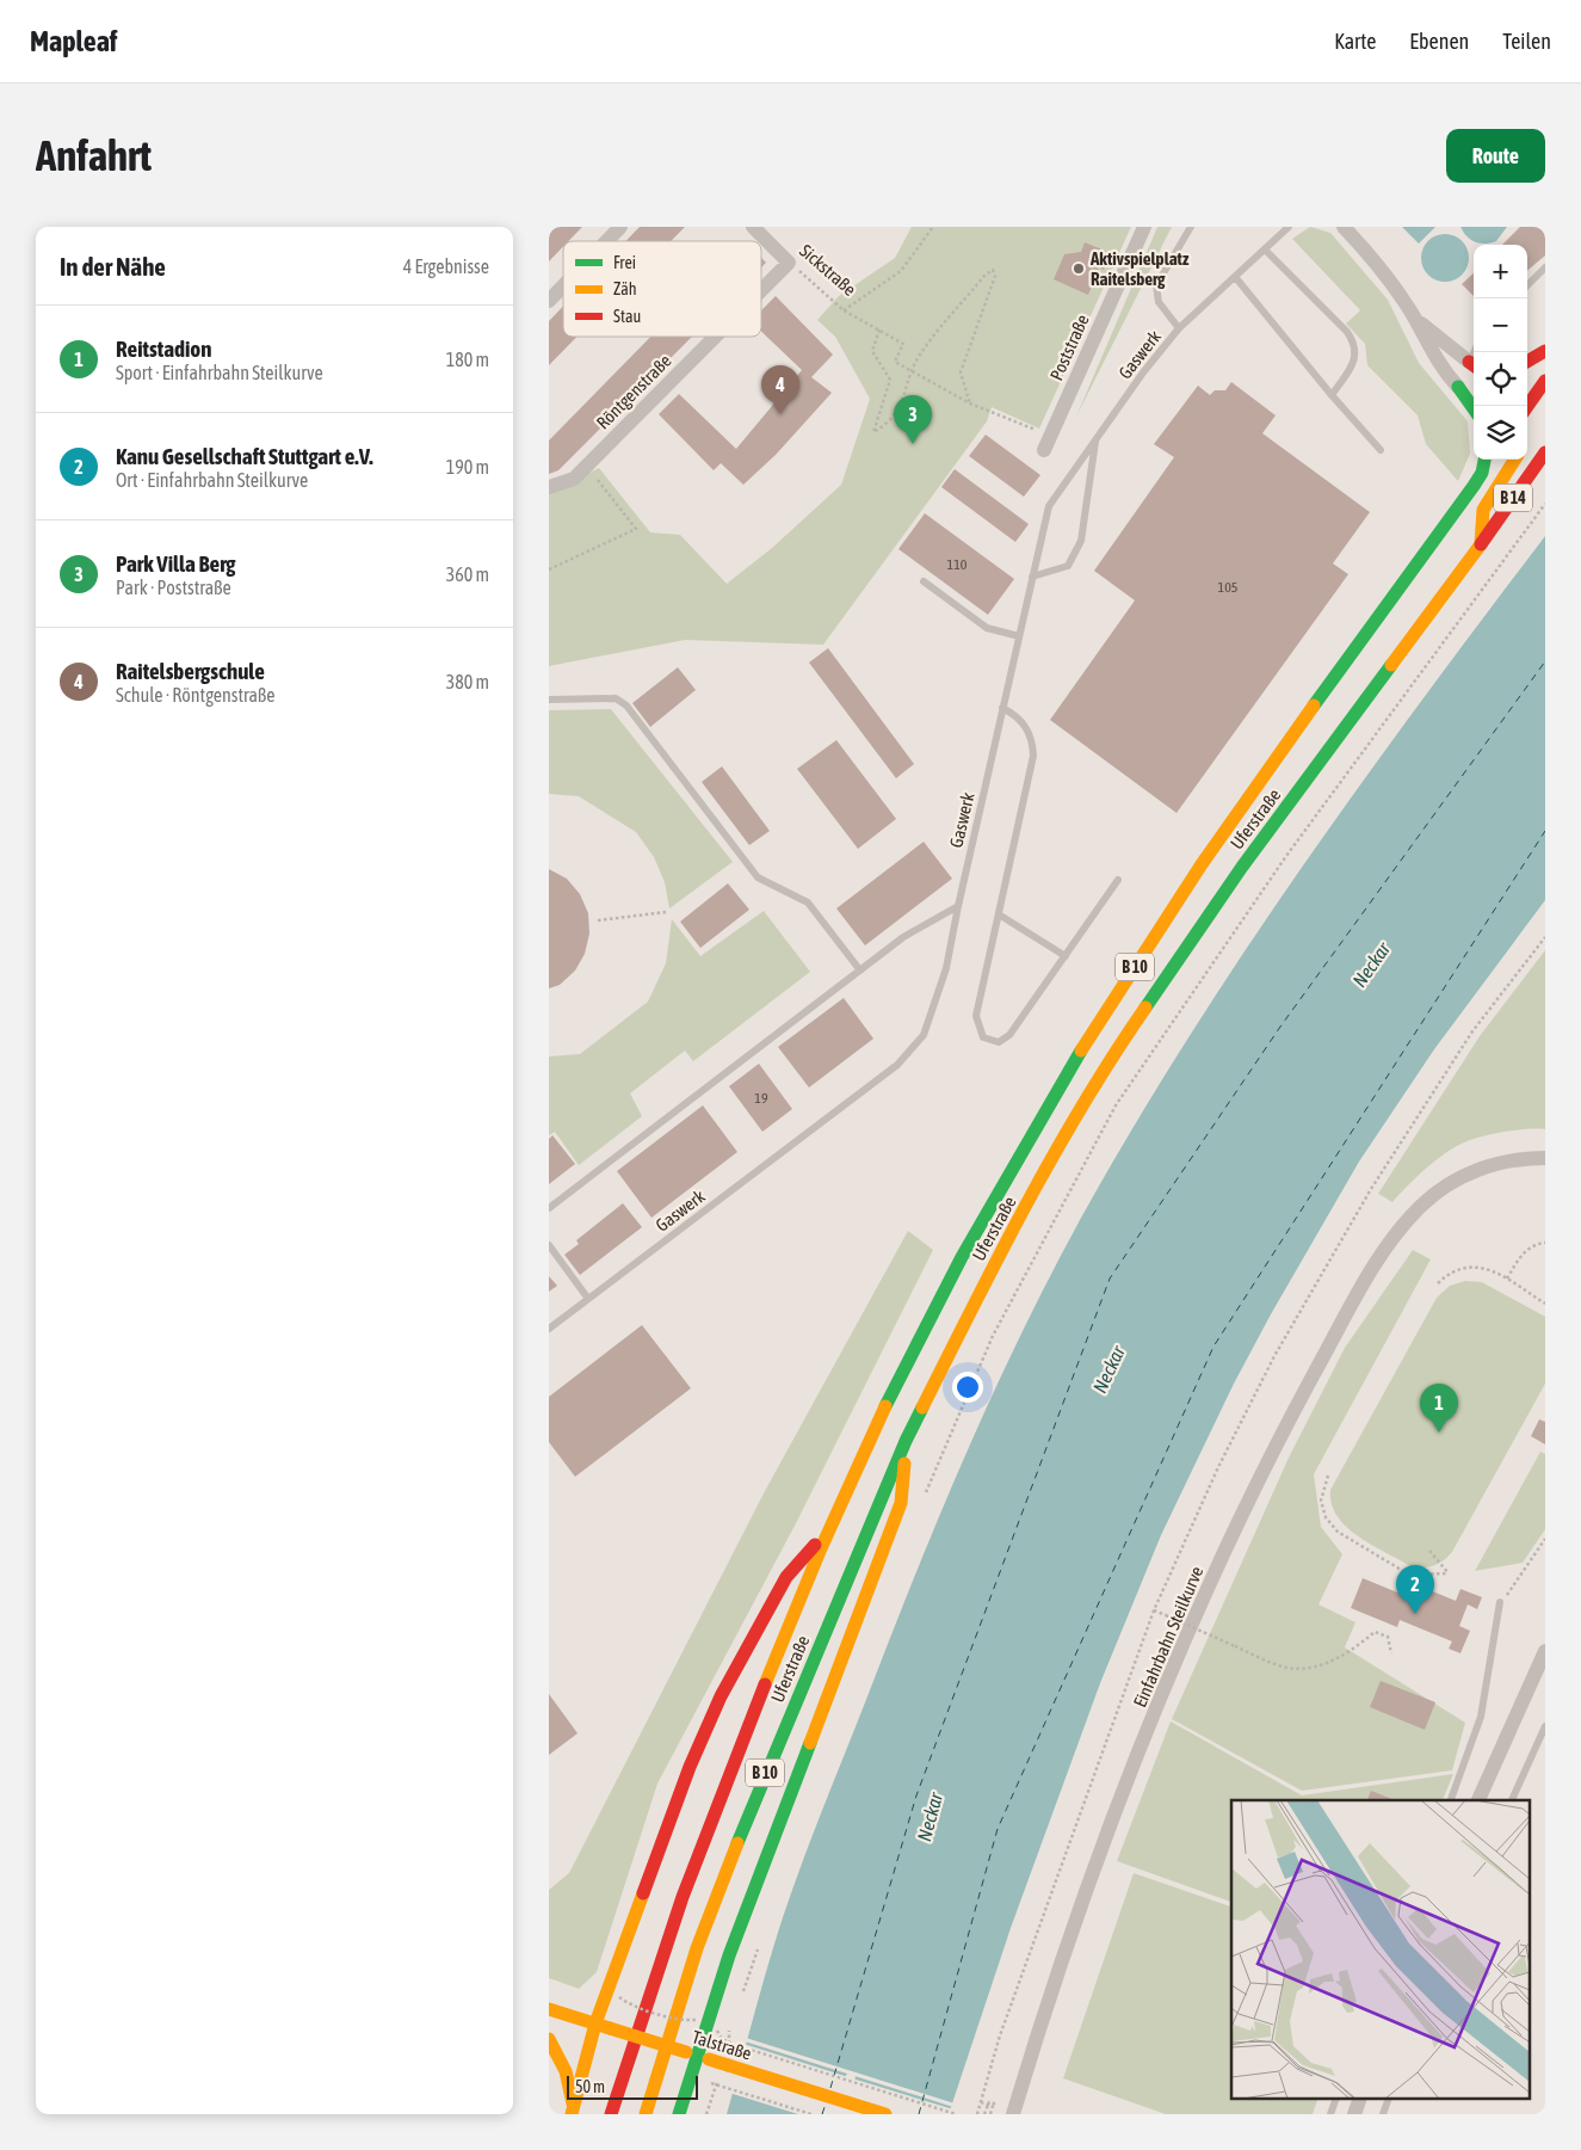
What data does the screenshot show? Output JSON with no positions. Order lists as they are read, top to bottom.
{
  "streets": {
    "main road": [
      "B 14",
      "Uferstraße",
      "B 10",
      "Talstraße"
    ],
    "street": [
      "Sickstraße",
      "Poststraße",
      "Röntgenstraße",
      "Einfahrbahn Steilkurve"
    ],
    "lane": ["Gaswerk"]
  },
  "crossings": [
    ["Sickstraße", "Röntgenstraße"],
    ["Uferstraße", "B 10"],
    ["B 10", "Talstraße"]
  ],
  "water": ["Neckar"],
  "places": ["Aktivspielplatz Raitelsberg"],
  "house_numbers": ["110", "105", "19"],
  "legend": ["Frei", "Zäh", "Stau"],
  "scale_bar": "50 m",
  "page": {
    "header": "Mapleaf",
    "nav": ["Karte", "Ebenen", "Teilen"],
    "buttons": "Route",
    "title": "Anfahrt",
    "heading": ["In der Nähe", "4 Ergebnisse"],
    "map_buttons": ["+", "−"],
    "list": [
      {
        "mark": "1",
        "name": "Reitstadion",
        "note": "Sport · Einfahrbahn Steilkurve",
        "value": "180 m"
      },
      {
        "mark": "2",
        "name": "Kanu Gesellschaft Stuttgart e.V.",
        "note": "Ort · Einfahrbahn Steilkurve",
        "value": "190 m"
      },
      {
        "mark": "3",
        "name": "Park Villa Berg",
        "note": "Park · Poststraße",
        "value": "360 m"
      },
      {
        "mark": "4",
        "name": "Raitelsbergschule",
        "note": "Schule · Röntgenstraße",
        "value": "380 m"
      }
    ],
    "pins": [
      "4",
      "3",
      "1",
      "2"
    ],
    "scale": "50 m"
  }
}
